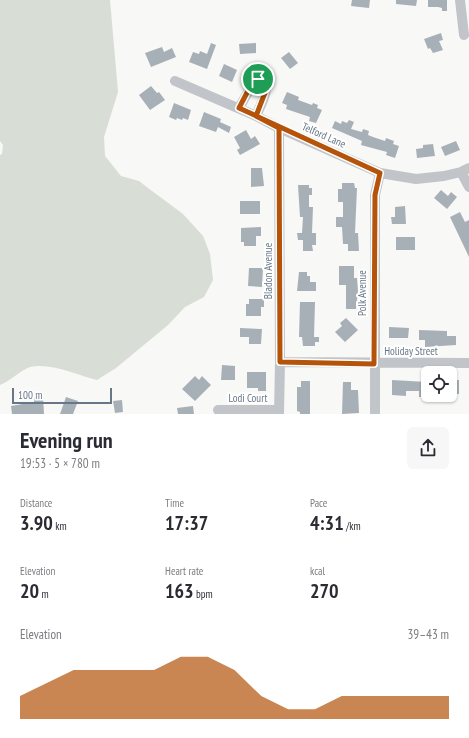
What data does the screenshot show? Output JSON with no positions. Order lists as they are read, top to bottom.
{
  "streets": {
    "street": [
      "Telford Lane",
      "Bladon Avenue",
      "Polk Avenue",
      "Holiday Street",
      "Lodi Court"
    ]
  },
  "crossings": [
    ["Telford Lane", "Bladon Avenue"],
    ["Telford Lane", "Polk Avenue"],
    ["Bladon Avenue", "Holiday Street"],
    ["Bladon Avenue", "Lodi Court"],
    ["Polk Avenue", "Holiday Street"]
  ],
  "scale_bar": "100 m",
  "page": {
    "scale": "100 m",
    "heading": ["Evening run", "19:53 · 5 × 780 m"],
    "stats": [
      ["Distance", "3.90 km"],
      ["Time", "17:37"],
      ["Pace", "4:31 /km"],
      ["Elevation", "20 m"],
      ["Heart rate", "163 bpm"],
      ["kcal", "270"]
    ],
    "chart": ["Elevation", "39–43 m"]
  }
}
